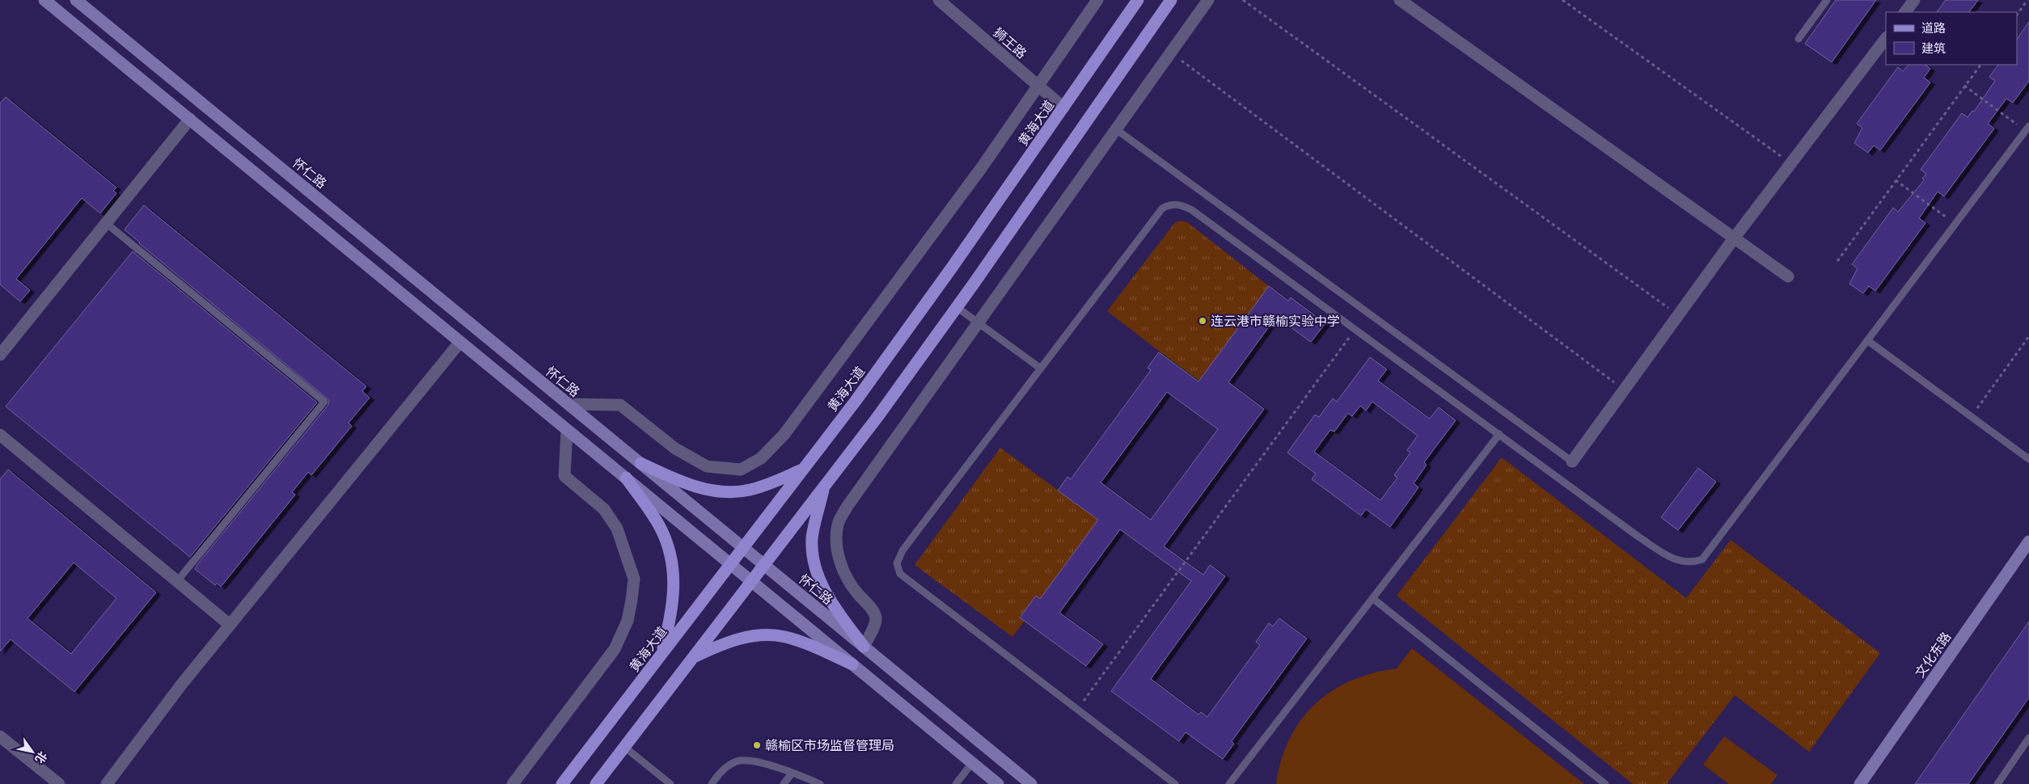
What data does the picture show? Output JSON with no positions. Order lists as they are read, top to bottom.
{
  "streets": {
    "main road": ["黄海大道", "怀仁路", "文化东路"],
    "street": ["狮王路"]
  },
  "crossings": [
    ["狮王路", "黄海大道"],
    ["黄海大道", "怀仁路"]
  ],
  "places": ["连云港市赣榆实验中学", "赣榆区市场监督管理局"],
  "legend": ["道路", "建筑"],
  "north": "bottom right"
}
